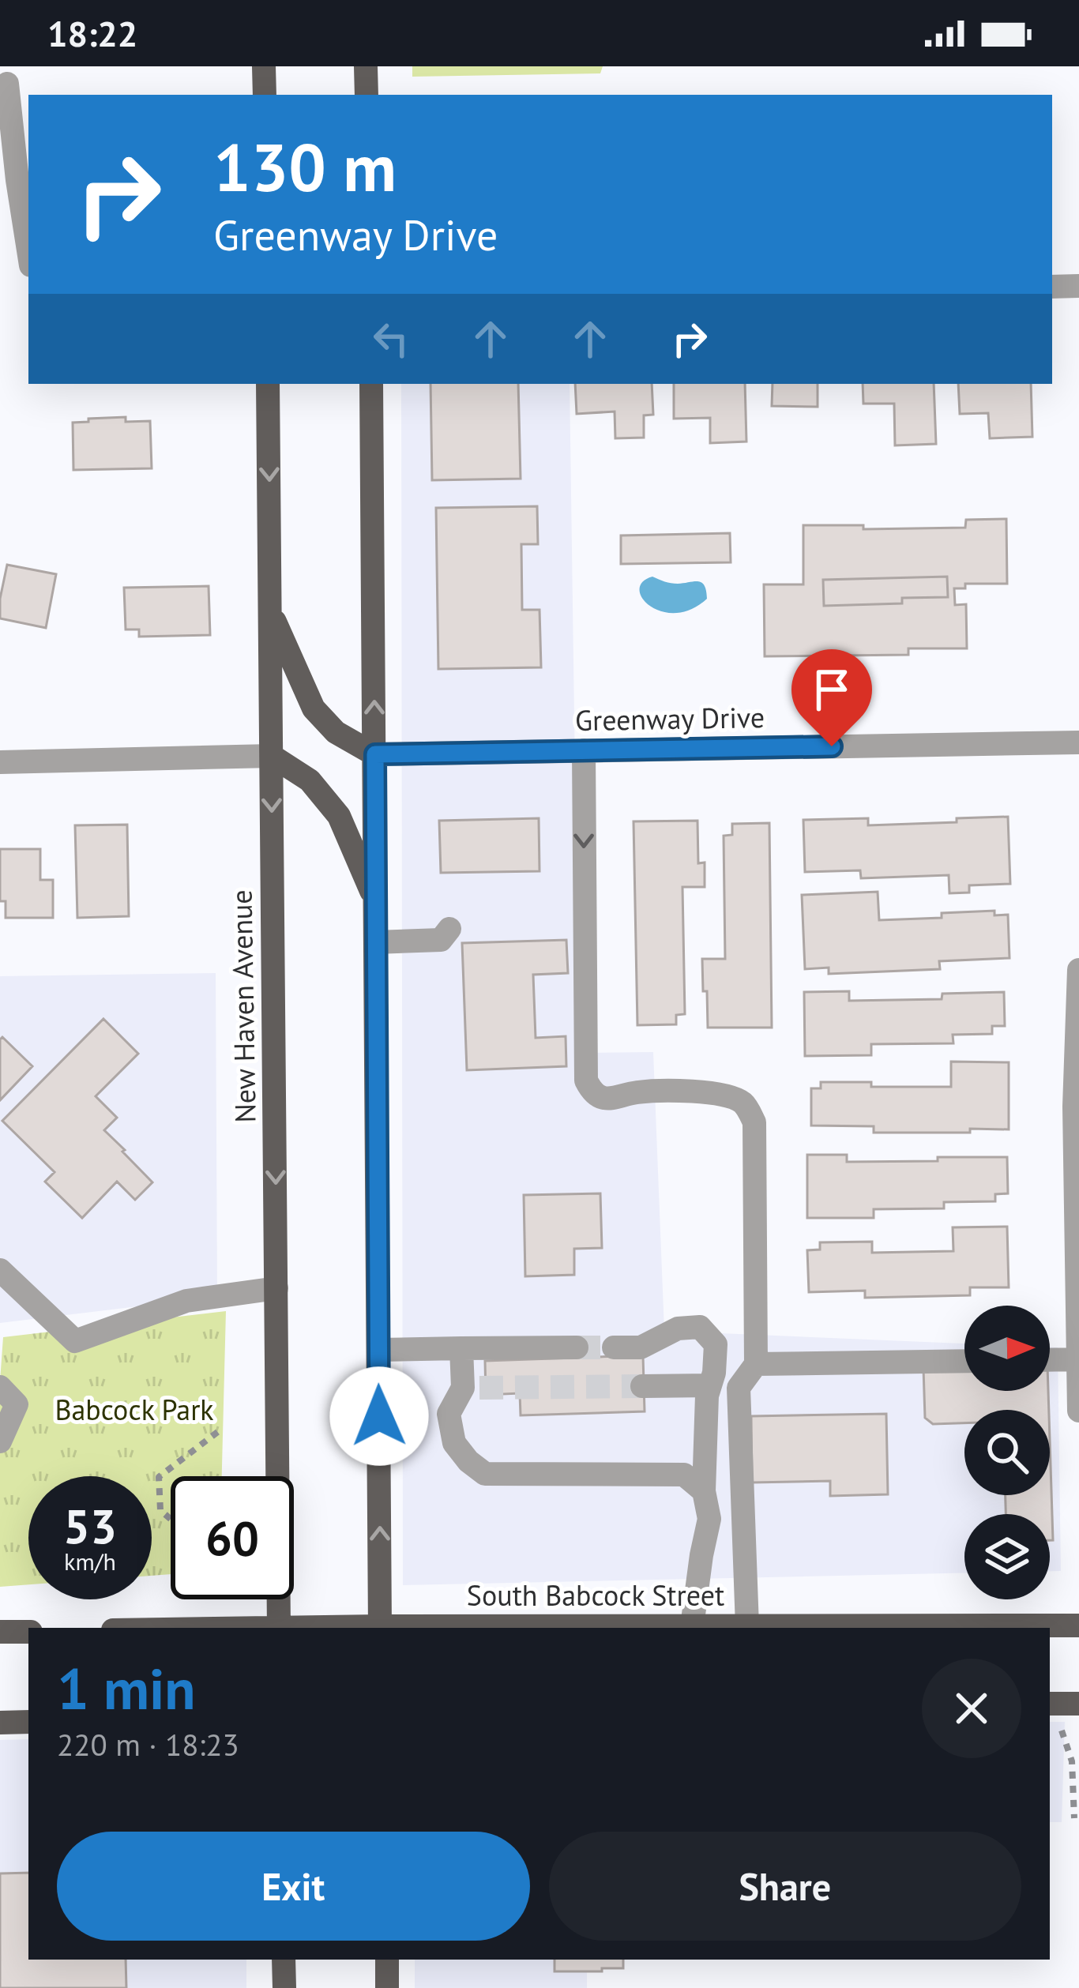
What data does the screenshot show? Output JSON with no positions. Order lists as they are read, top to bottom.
{
  "streets": {
    "main road": ["New Haven Avenue", "South Babcock Street"],
    "street": ["Greenway Drive"]
  },
  "parks": ["Babcock Park"],
  "north": "right",
  "page": {
    "status": "18:22",
    "turn": ["130 m", "Greenway Drive"],
    "speed": "53 km/h",
    "limit": "60",
    "heading": ["1 min", "220 m · 18:23"],
    "buttons": ["Exit", "Share"]
  }
}
